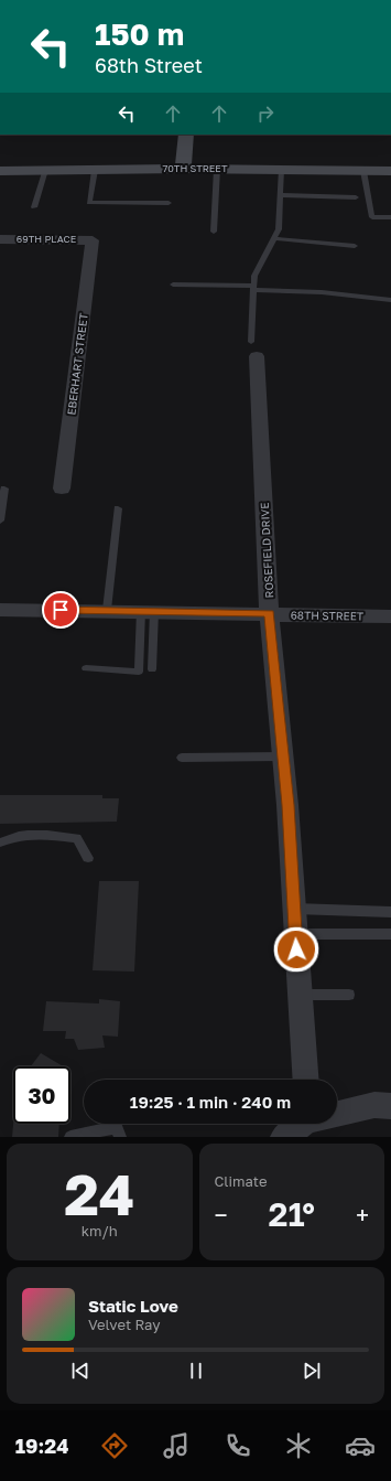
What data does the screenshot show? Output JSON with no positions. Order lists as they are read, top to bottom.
{
  "streets": {
    "main road": ["70TH STREET"],
    "street": [
      "69TH PLACE",
      "EBERHART STREET",
      "ROSEFIELD DRIVE",
      "68TH STREET"
    ]
  },
  "crossings": [
    ["69TH PLACE", "EBERHART STREET"],
    ["ROSEFIELD DRIVE", "68TH STREET"]
  ],
  "page": {
    "turn": ["150 m", "68th Street"],
    "limit": "30",
    "trip": "19:25 · 1 min · 240 m",
    "tile": [
      ["24", "km/h"],
      "Climate"
    ],
    "heat": ["−", "21°", "+"],
    "song": ["Static Love", "Velvet Ray"],
    "tabs": "19:24"
  }
}
